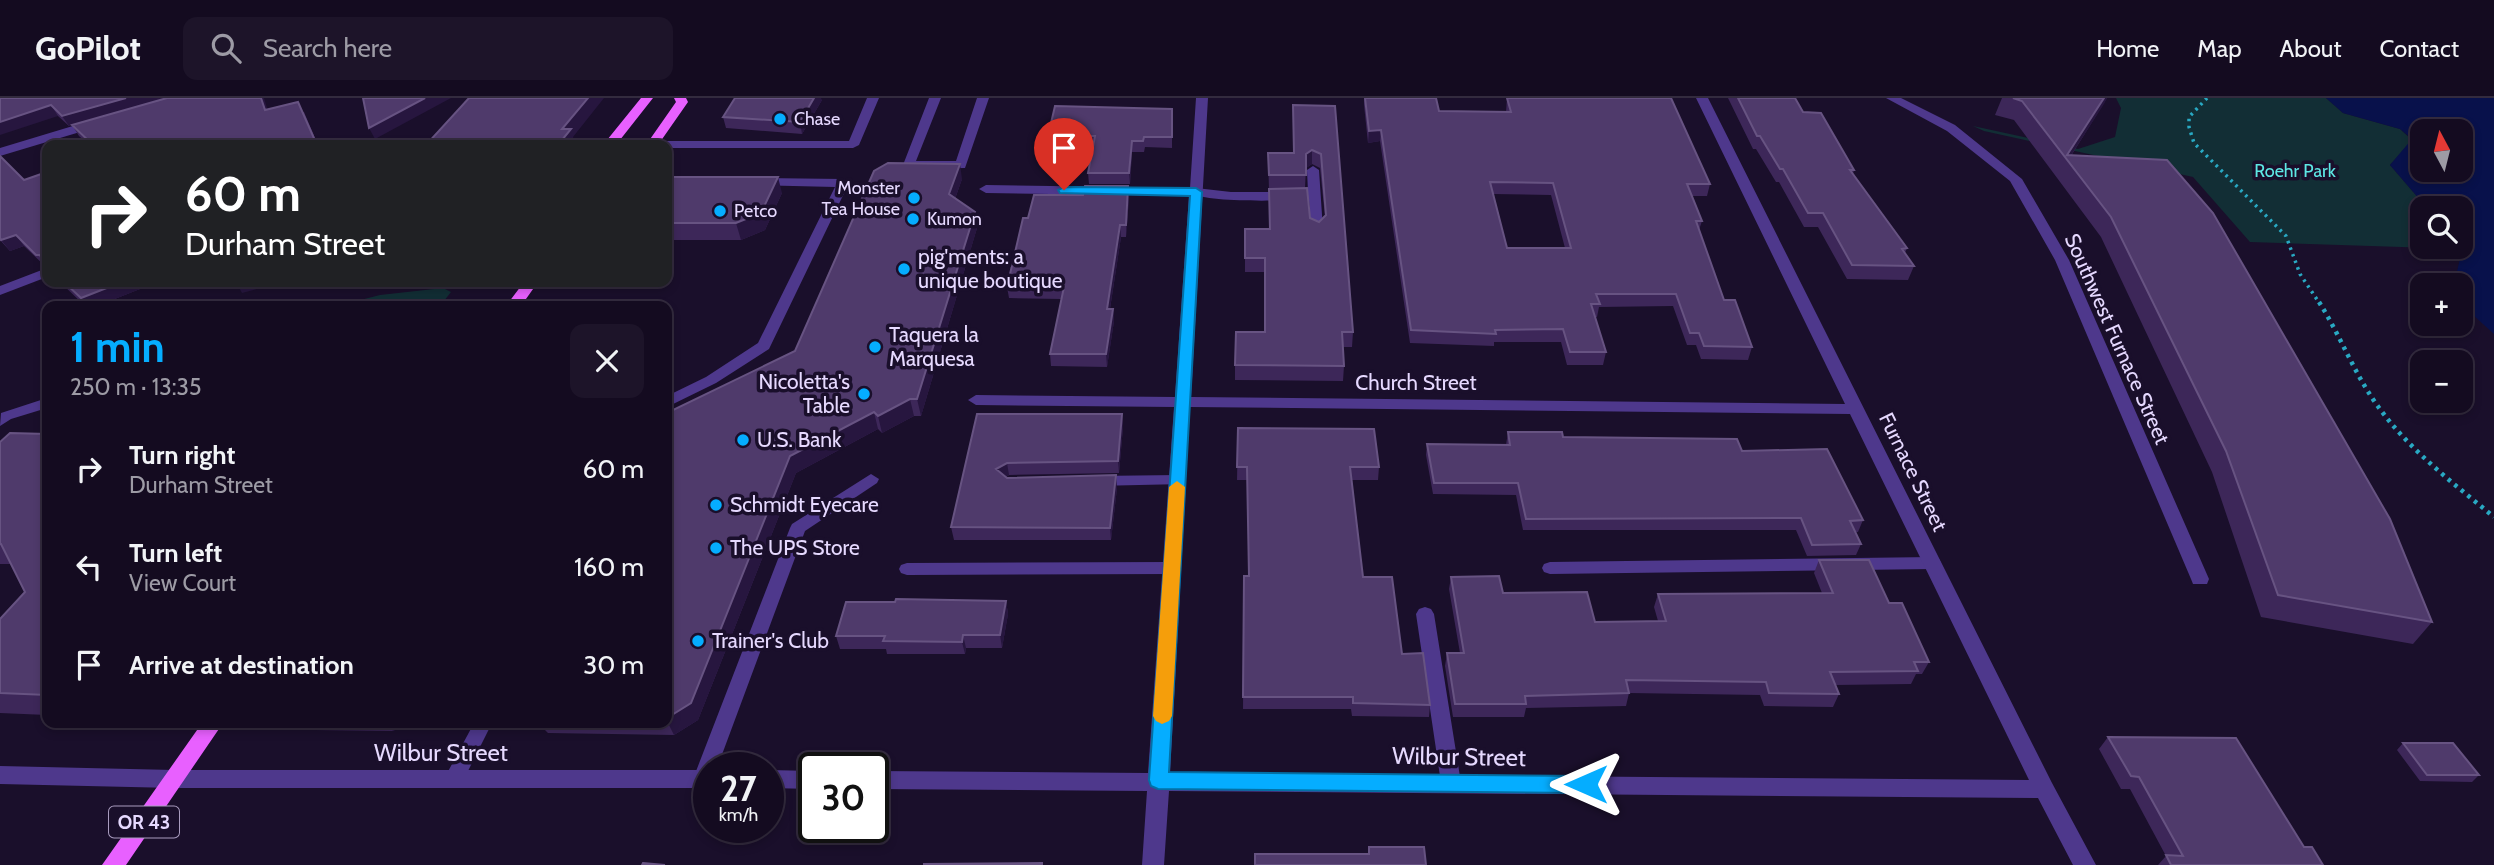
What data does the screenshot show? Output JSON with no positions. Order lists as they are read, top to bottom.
{
  "streets": {
    "main road": ["OR 43"],
    "street": [
      "Southwest Furnace Street",
      "Church Street",
      "Furnace Street",
      "Wilbur Street"
    ]
  },
  "crossings": [
    ["Church Street", "Furnace Street"],
    ["Furnace Street", "Wilbur Street"],
    ["Wilbur Street", "OR 43"]
  ],
  "parks": ["Roehr Park"],
  "places": [
    "Chase",
    "Monster Tea House",
    "Petco",
    "Kumon",
    "pig'ments: a unique boutique",
    "Taquera la Marquesa",
    "Nicoletta's Table",
    "U.S. Bank",
    "Schmidt Eyecare",
    "The UPS Store",
    "Trainer's Club"
  ],
  "north": "top",
  "page": {
    "header": "GoPilot",
    "search": "Search here",
    "nav": [
      "Home",
      "Map",
      "About",
      "Contact"
    ],
    "map_buttons": ["+", "−"],
    "turn": ["60 m", "Durham Street"],
    "heading": ["1 min", "250 m · 13:35"],
    "list": [
      {
        "name": "Turn right",
        "note": "Durham Street",
        "value": "60 m"
      },
      {
        "name": "Turn left",
        "note": "View Court",
        "value": "160 m"
      },
      {
        "name": "Arrive at destination",
        "value": "30 m"
      }
    ],
    "speed": "27 km/h",
    "limit": "30"
  }
}
